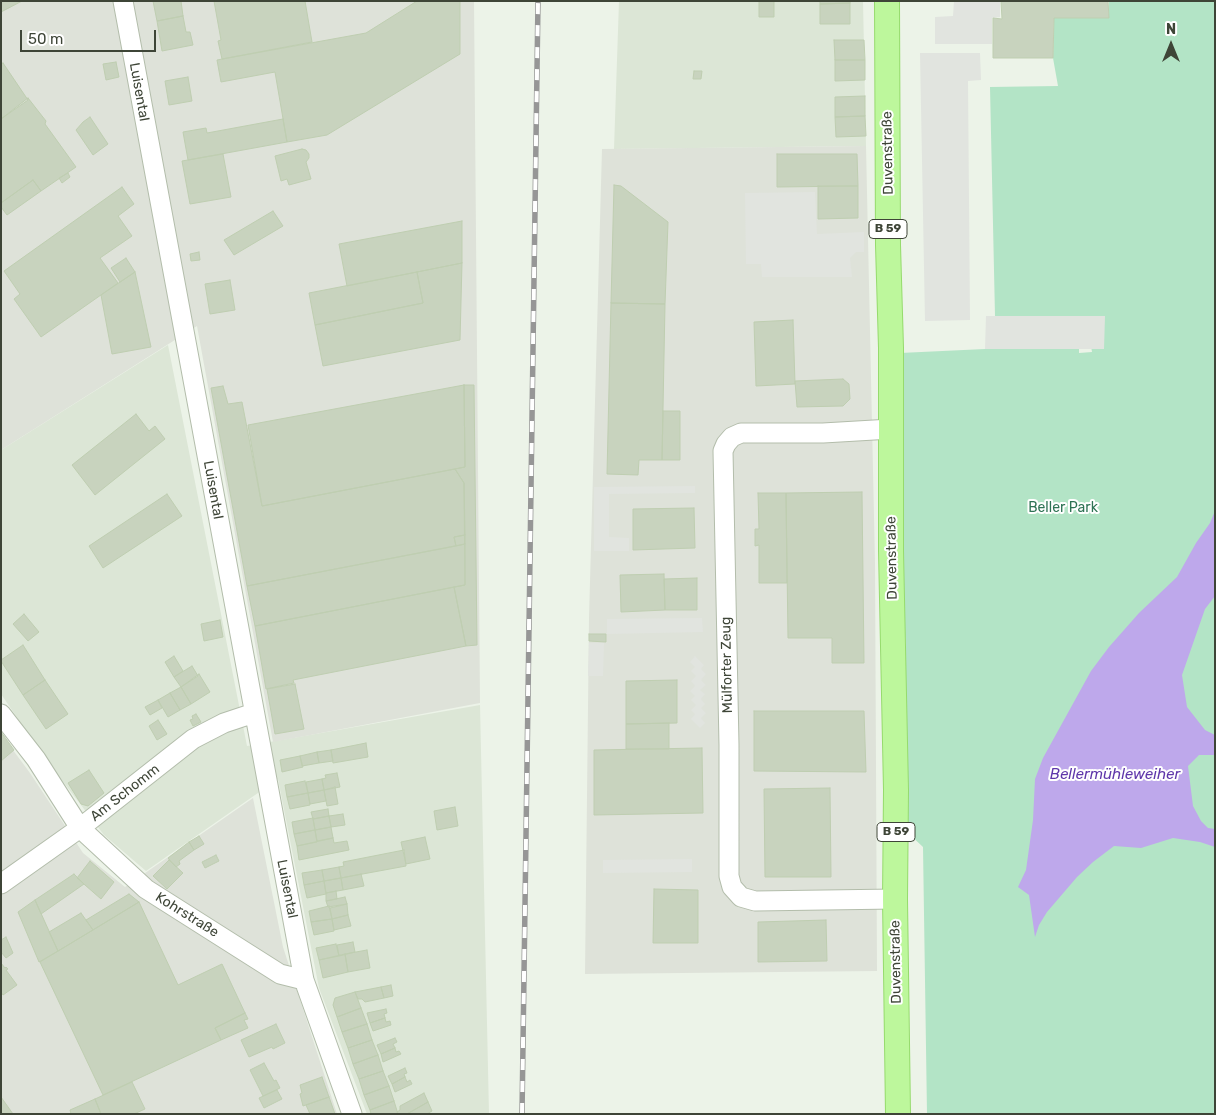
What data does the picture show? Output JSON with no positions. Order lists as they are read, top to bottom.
{
  "streets": {
    "main road": ["Duvenstraße", "B 59"],
    "street": [
      "Luisental",
      "Mülforter Zeug",
      "Am Schomm",
      "Kohrstraße"
    ]
  },
  "crossings": [
    ["Luisental", "Am Schomm"],
    ["Luisental", "Kohrstraße"],
    ["Duvenstraße", "Mülforter Zeug"],
    ["Am Schomm", "Kohrstraße"]
  ],
  "water": ["Bellermühleweiher"],
  "parks": ["Beller Park"],
  "scale_bar": "50 m",
  "north": "top"
}
